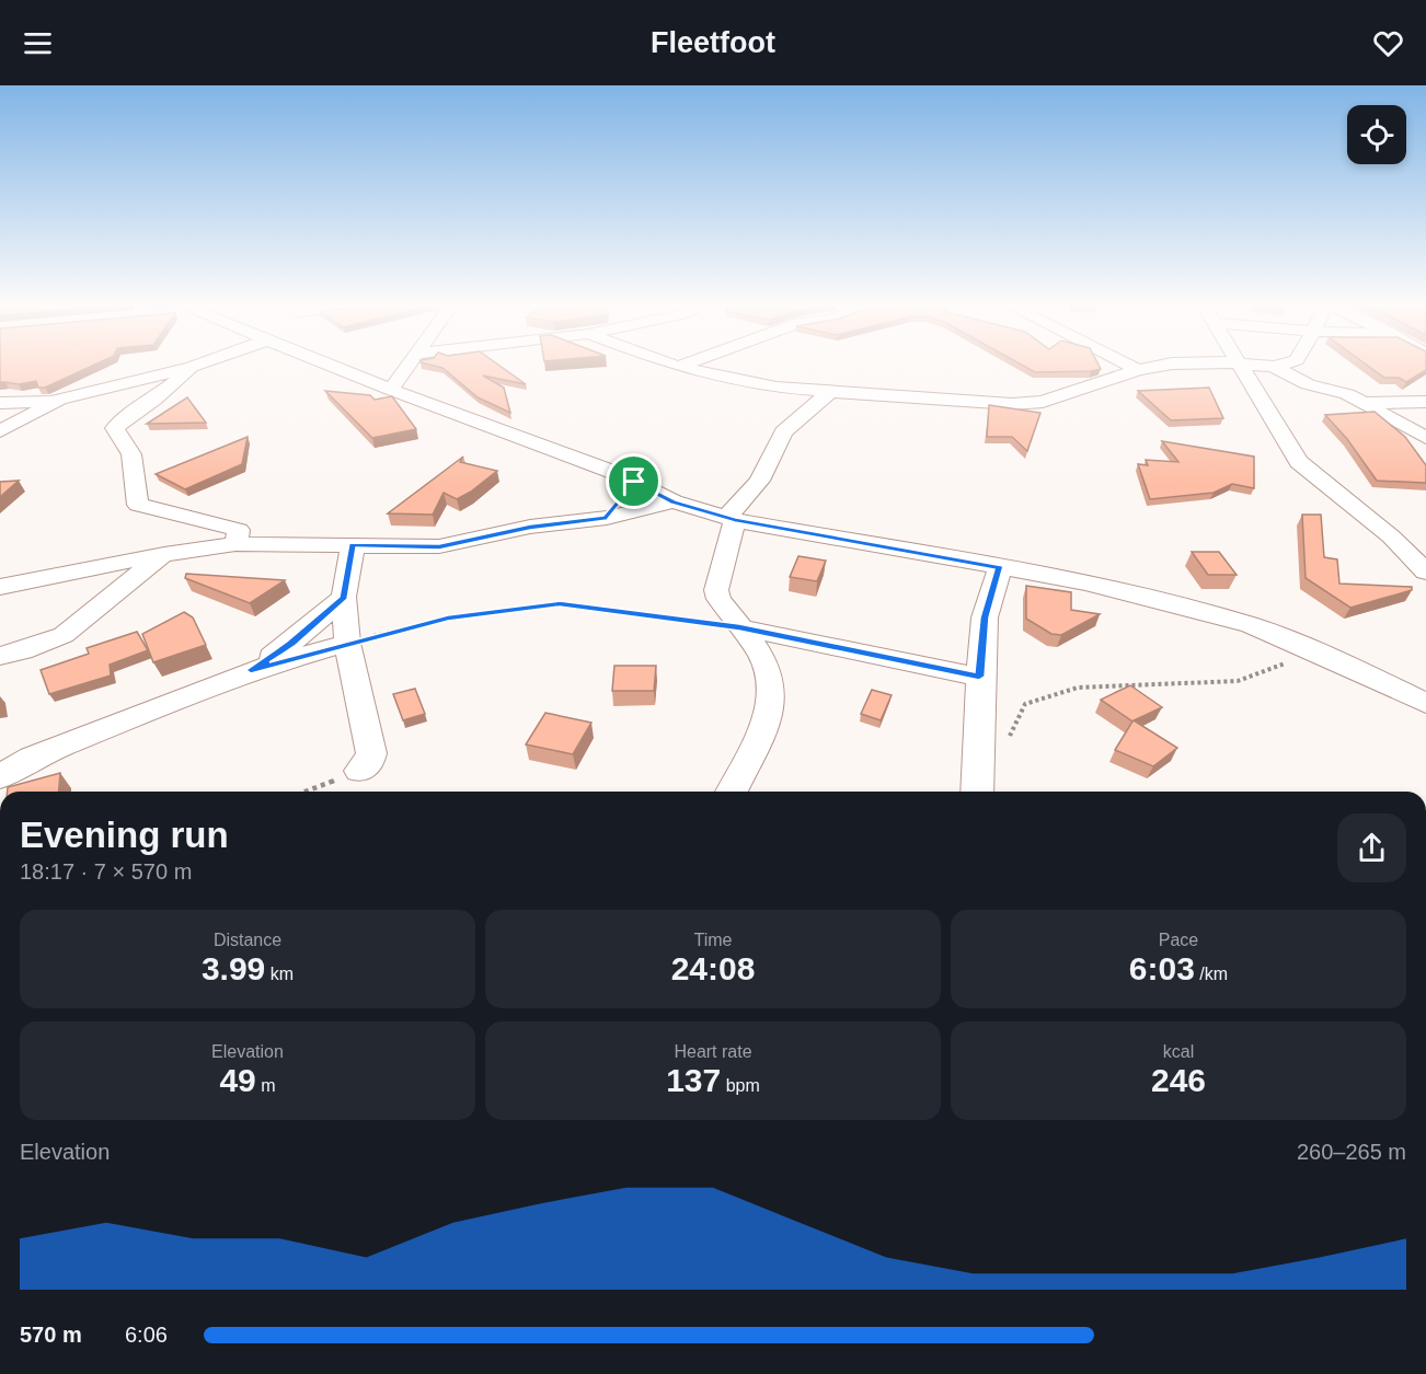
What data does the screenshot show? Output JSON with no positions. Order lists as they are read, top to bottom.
{
  "page": {
    "header": "Fleetfoot",
    "heading": ["Evening run", "18:17 · 7 × 570 m"],
    "stats": [
      ["Distance", "3.99 km"],
      ["Time", "24:08"],
      ["Pace", "6:03 /km"],
      ["Elevation", "49 m"],
      ["Heart rate", "137 bpm"],
      ["kcal", "246"]
    ],
    "chart": ["Elevation", "260–265 m"],
    "list": [
      {
        "name": "570 m",
        "note": "6:06"
      }
    ]
  }
}
